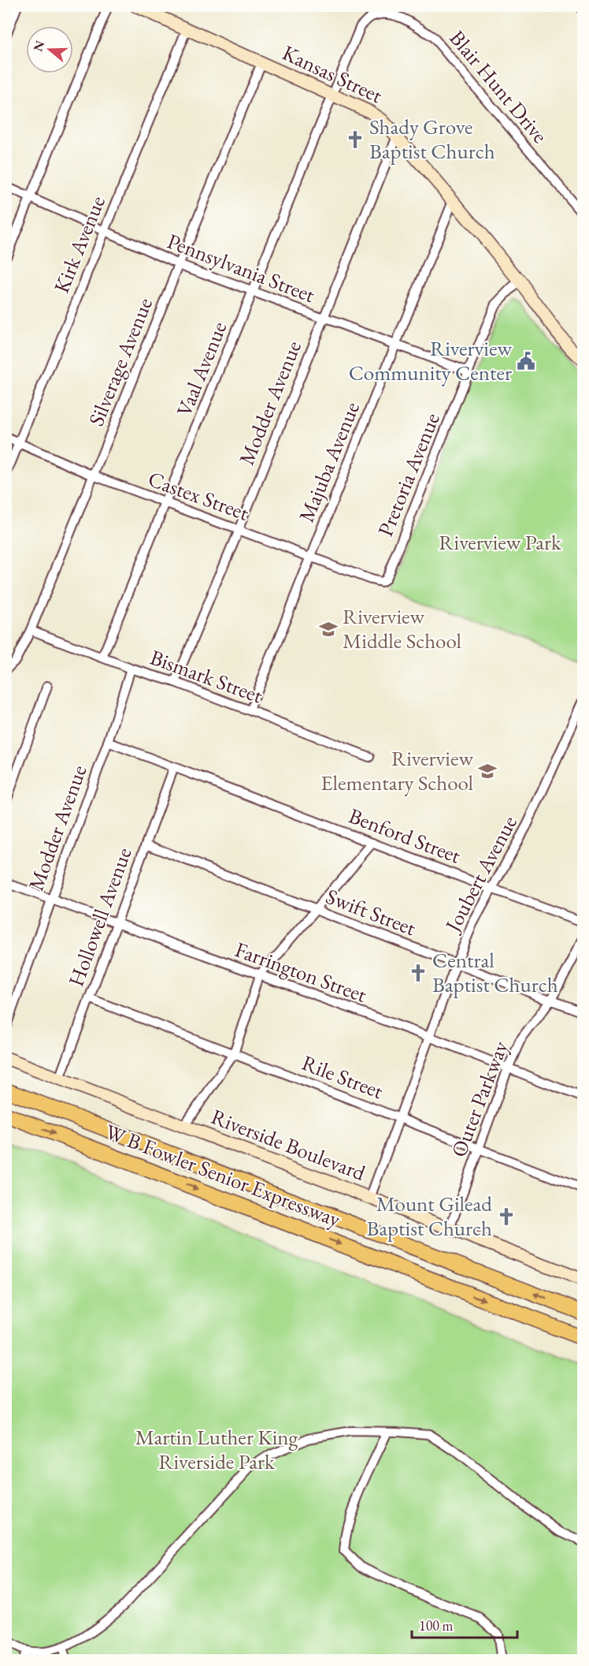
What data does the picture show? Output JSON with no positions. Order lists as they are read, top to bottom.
{
  "streets": {
    "highway": ["W B Fowler Senior Expressway"],
    "street": [
      "Kansas Street",
      "Blair Hunt Drive",
      "Kirk Avenue",
      "Pennsylvania Street",
      "Silverage Avenue",
      "Vaal Avenue",
      "Modder Avenue",
      "Majuba Avenue",
      "Pretoria Avenue",
      "Castex Street",
      "Bismark Street",
      "Benford Street",
      "Joubert Avenue",
      "Swift Street",
      "Hollowell Avenue",
      "Farrington Street",
      "Rile Street",
      "Outer Parkway",
      "Riverside Boulevard"
    ]
  },
  "crossings": [
    ["Kansas Street", "Blair Hunt Drive"],
    ["Kansas Street", "Kirk Avenue"],
    ["Kansas Street", "Silverage Avenue"],
    ["Kansas Street", "Vaal Avenue"],
    ["Kansas Street", "Modder Avenue"],
    ["Kansas Street", "Majuba Avenue"],
    ["Kansas Street", "Pretoria Avenue"],
    ["Blair Hunt Drive", "Vaal Avenue"],
    ["Kirk Avenue", "Pennsylvania Street"],
    ["Kirk Avenue", "Castex Street"],
    ["Pennsylvania Street", "Silverage Avenue"],
    ["Pennsylvania Street", "Vaal Avenue"],
    ["Pennsylvania Street", "Modder Avenue"],
    ["Pennsylvania Street", "Majuba Avenue"],
    ["Pennsylvania Street", "Pretoria Avenue"],
    ["Silverage Avenue", "Castex Street"],
    ["Silverage Avenue", "Bismark Street"],
    ["Vaal Avenue", "Castex Street"],
    ["Vaal Avenue", "Bismark Street"],
    ["Modder Avenue", "Castex Street"],
    ["Modder Avenue", "Bismark Street"],
    ["Modder Avenue", "Benford Street"],
    ["Modder Avenue", "Farrington Street"],
    ["Majuba Avenue", "Castex Street"],
    ["Majuba Avenue", "Bismark Street"],
    ["Pretoria Avenue", "Castex Street"],
    ["Benford Street", "Joubert Avenue"],
    ["Benford Street", "Hollowell Avenue"],
    ["Joubert Avenue", "Swift Street"],
    ["Joubert Avenue", "Farrington Street"],
    ["Joubert Avenue", "Rile Street"],
    ["Joubert Avenue", "Riverside Boulevard"],
    ["Swift Street", "Hollowell Avenue"],
    ["Swift Street", "Outer Parkway"],
    ["Hollowell Avenue", "Farrington Street"],
    ["Hollowell Avenue", "Rile Street"],
    ["Hollowell Avenue", "Riverside Boulevard"],
    ["Farrington Street", "Outer Parkway"],
    ["Rile Street", "Outer Parkway"],
    ["Outer Parkway", "Riverside Boulevard"]
  ],
  "parks": ["Riverview Park", "Martin Luther King Riverside Park"],
  "places": {
    "church": ["Shady Grove Baptist Church", "Central Baptist Church", "Mount Gilead Baptist Church"],
    "public building": ["Riverview Community Center"],
    "school or university": ["Riverview Middle School", "Riverview Elementary School"]
  },
  "scale_bar": "100 m",
  "north": "left"
}
